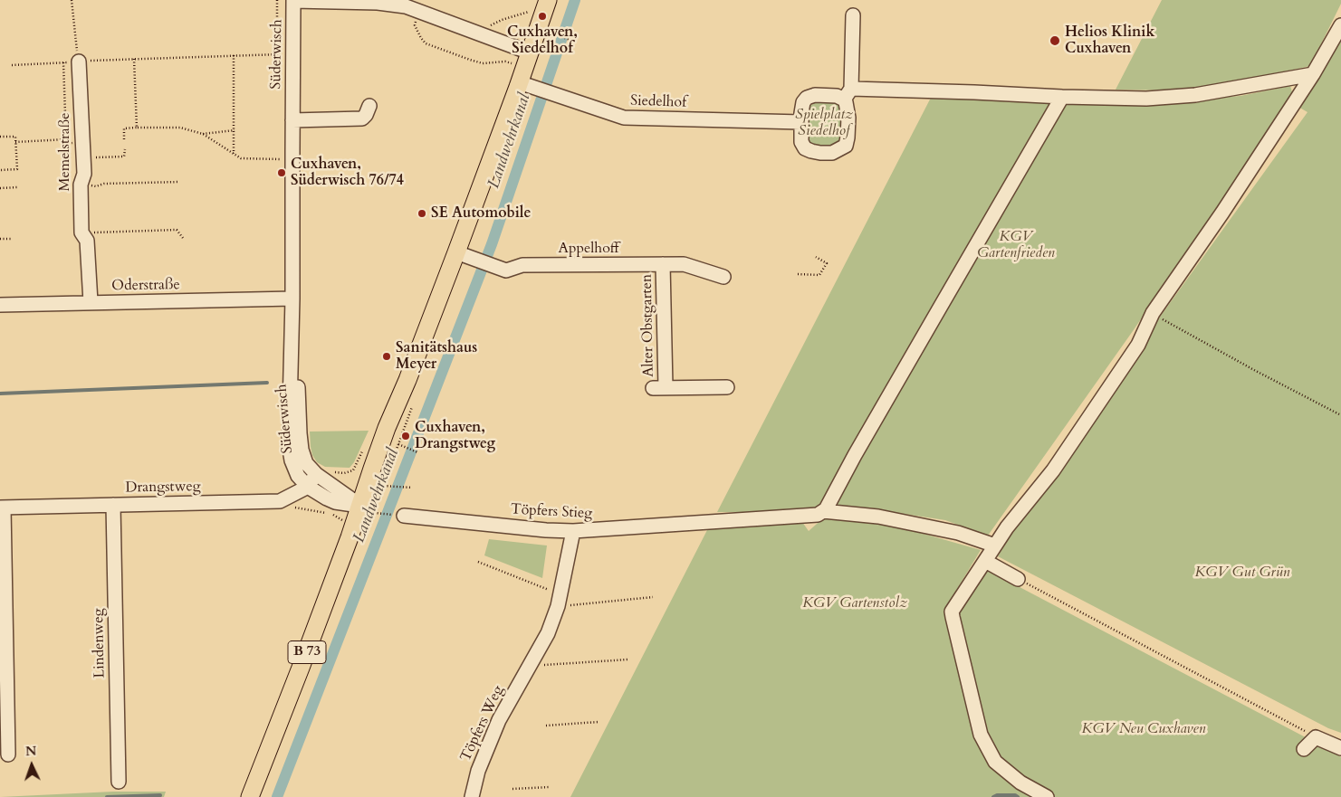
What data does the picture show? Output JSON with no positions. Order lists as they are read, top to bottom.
{
  "streets": {
    "main road": ["B 73"],
    "street": [
      "Süderwisch",
      "Siedelhof",
      "Memelstraße",
      "Appelhoff",
      "Oderstraße",
      "Alter Obstgarten",
      "Drangstweg",
      "Töpfers Stieg",
      "Lindenweg",
      "Töpfers Weg"
    ]
  },
  "crossings": [
    ["Süderwisch", "Siedelhof"],
    ["Süderwisch", "Oderstraße"],
    ["Süderwisch", "Drangstweg"],
    ["Süderwisch", "B 73"],
    ["Siedelhof", "B 73"],
    ["Memelstraße", "Oderstraße"],
    ["Appelhoff", "Alter Obstgarten"],
    ["Appelhoff", "B 73"],
    ["Drangstweg", "Lindenweg"],
    ["Töpfers Stieg", "Töpfers Weg"]
  ],
  "water": ["Landwehrkanal"],
  "parks": [
    "Spielplatz Siedelhof",
    "KGV Gartenfrieden",
    "KGV Gut Grün",
    "KGV Gartenstolz",
    "KGV Neu Cuxhaven"
  ],
  "places": [
    "Cuxhaven, Siedelhof",
    "Helios Klinik Cuxhaven",
    "Cuxhaven, Süderwisch 76/74",
    "SE Automobile",
    "Sanitätshaus Meyer",
    "Cuxhaven, Drangstweg"
  ],
  "north": "top"
}
